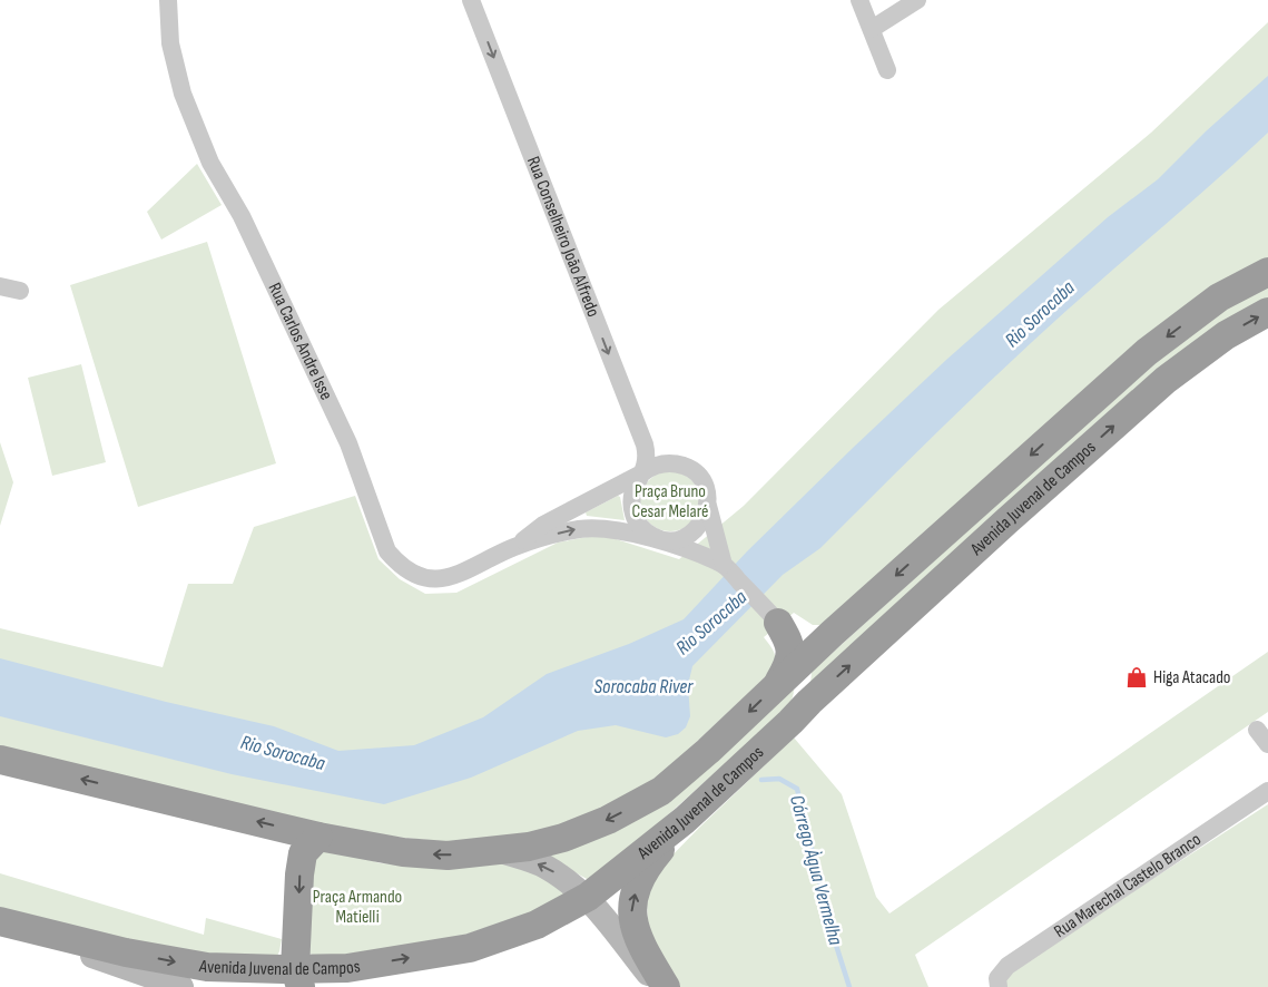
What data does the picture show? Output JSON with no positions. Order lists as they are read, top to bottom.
{
  "streets": {
    "highway": ["Avenida Juvenal de Campos"],
    "street": ["Rua Conselheiro João Alfredo", "Rua Carlos Andre Isse", "Rua Marechal Castelo Branco"]
  },
  "crossings": [
    ["Rua Conselheiro João Alfredo", "Rua Carlos Andre Isse"]
  ],
  "one_way": ["Rua Conselheiro João Alfredo"],
  "water": ["Rio Sorocaba", "Sorocaba River", "Córrego Àgua Vermelha"],
  "parks": ["Praça Bruno Cesar Melaré", "Praça Armando Matielli"],
  "places": {
    "shop": ["Higa Atacado"]
  }
}
